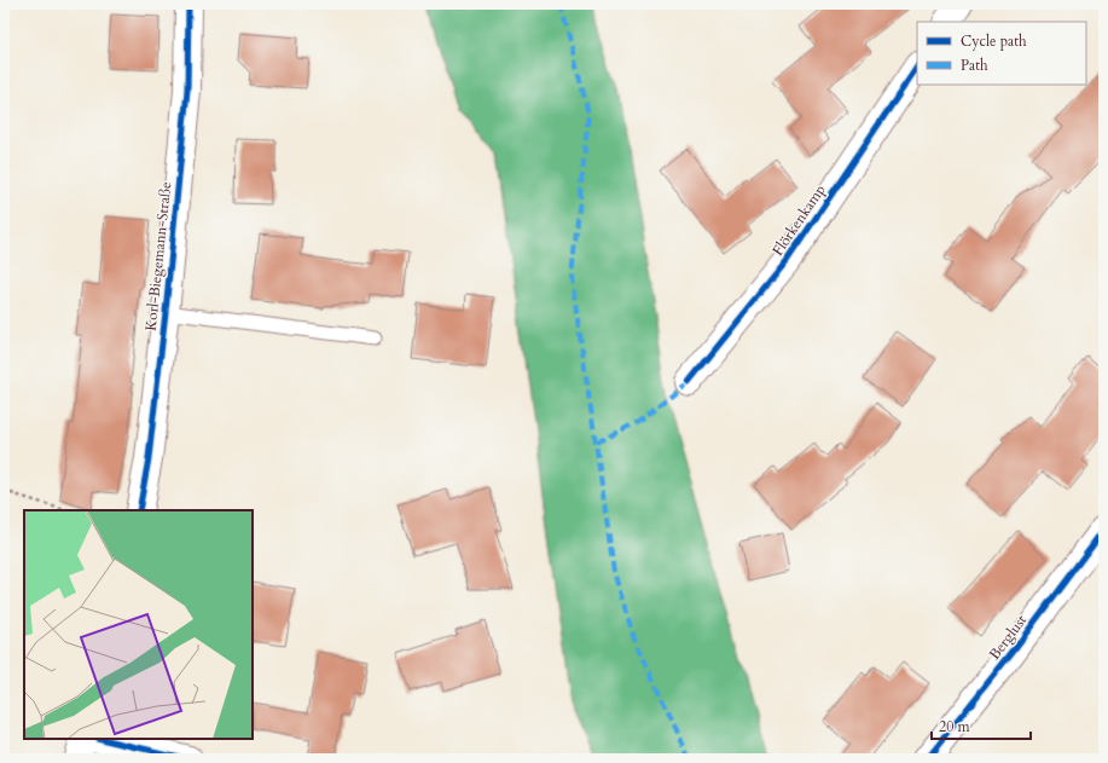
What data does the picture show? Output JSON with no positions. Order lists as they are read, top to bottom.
{
  "streets": {
    "street": ["Flörkenkamp", "Korl-Biegemann-Straße", "Berglust"]
  },
  "legend": ["Cycle path", "Path"],
  "scale_bar": "20 m"
}
